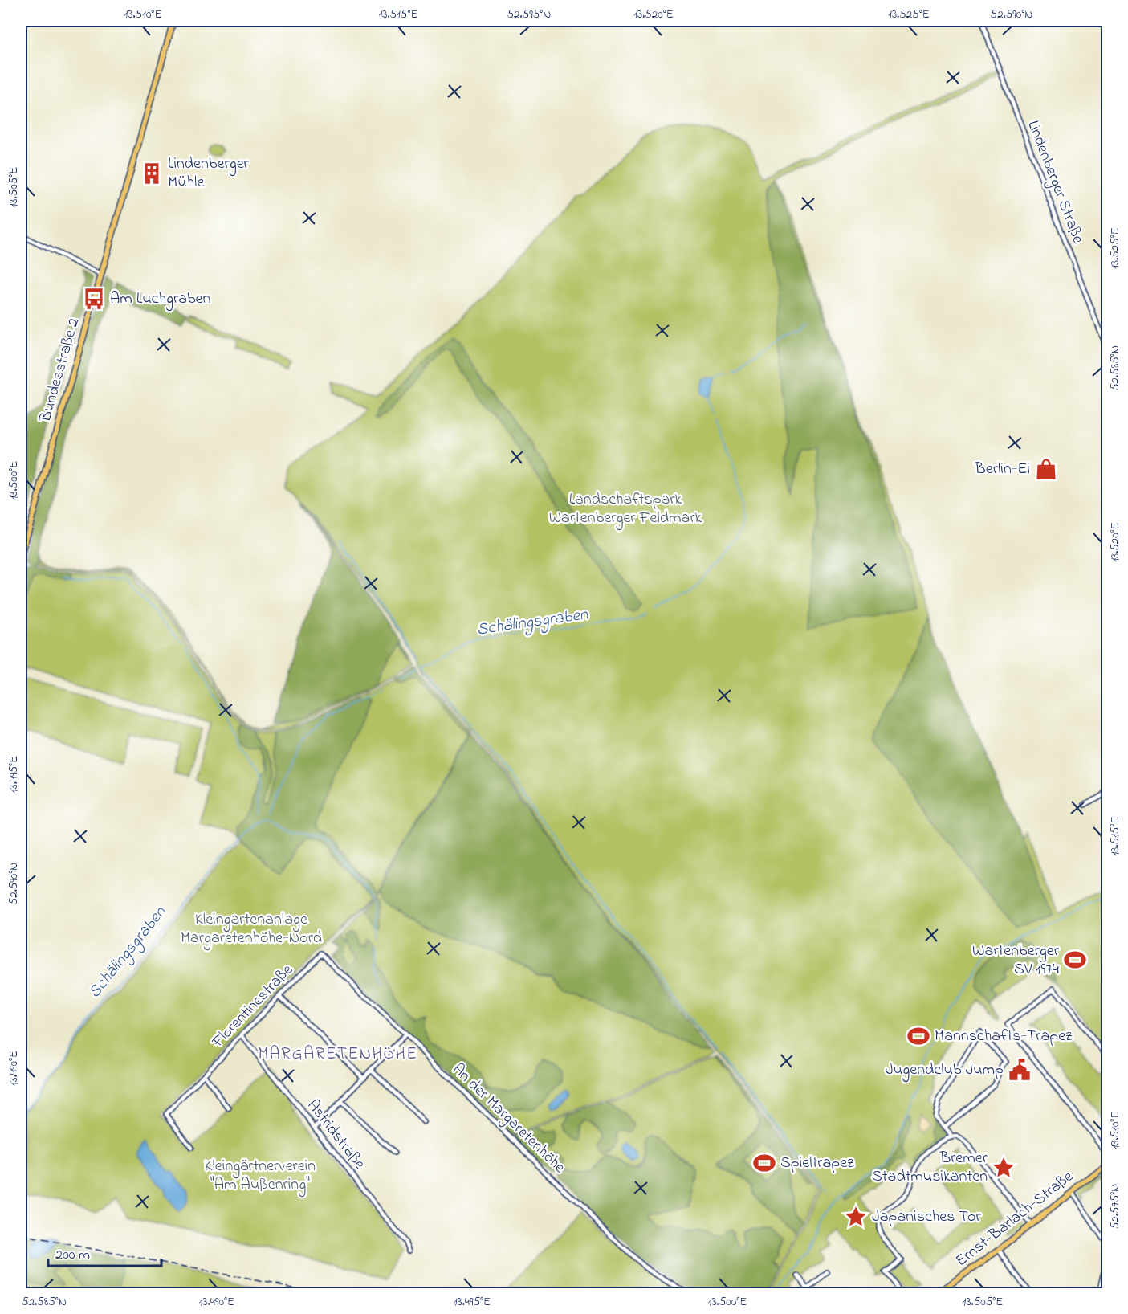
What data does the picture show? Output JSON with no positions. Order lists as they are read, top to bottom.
{
  "streets": {
    "main road": ["Bundesstraße 2", "Ernst-Barlach-Straße"],
    "street": [
      "Lindenberger Straße",
      "Florentinestraße",
      "An der Margaretenhöhe",
      "Astridstraße"
    ]
  },
  "crossings": [
    ["Florentinestraße", "An der Margaretenhöhe"],
    ["Florentinestraße", "Astridstraße"]
  ],
  "districts": ["MARGARETENHÖHE"],
  "water": ["Schälingsgraben"],
  "parks": ["Landschaftspark Wartenberger Feldmark", "Kleingartenanlage Margaretenhöhe-Nord", "Kleingärtnerverein \"Am Außenring\""],
  "places": {
    "building": ["Lindenberger Mühle"],
    "bus stop": ["Am Luchgraben"],
    "shop": ["Berlin-Ei"],
    "sports": ["Wartenberger SV 1974", "Mannschafts-Trapez", "Spieltrapez"],
    "public building": ["Jugendclub Jump"],
    "place": ["Bremer Stadtmusikanten", "Japanisches Tor"]
  },
  "scale_bar": "200 m",
  "coordinates": [
    "13.510°E",
    "13.515°E",
    "52.595°N",
    "13.520°E",
    "13.525°E",
    "52.590°N",
    "13.505°E",
    "52.585°N",
    "13.500°E",
    "13.495°E",
    "13.490°E",
    "52.575°N"
  ]
}
